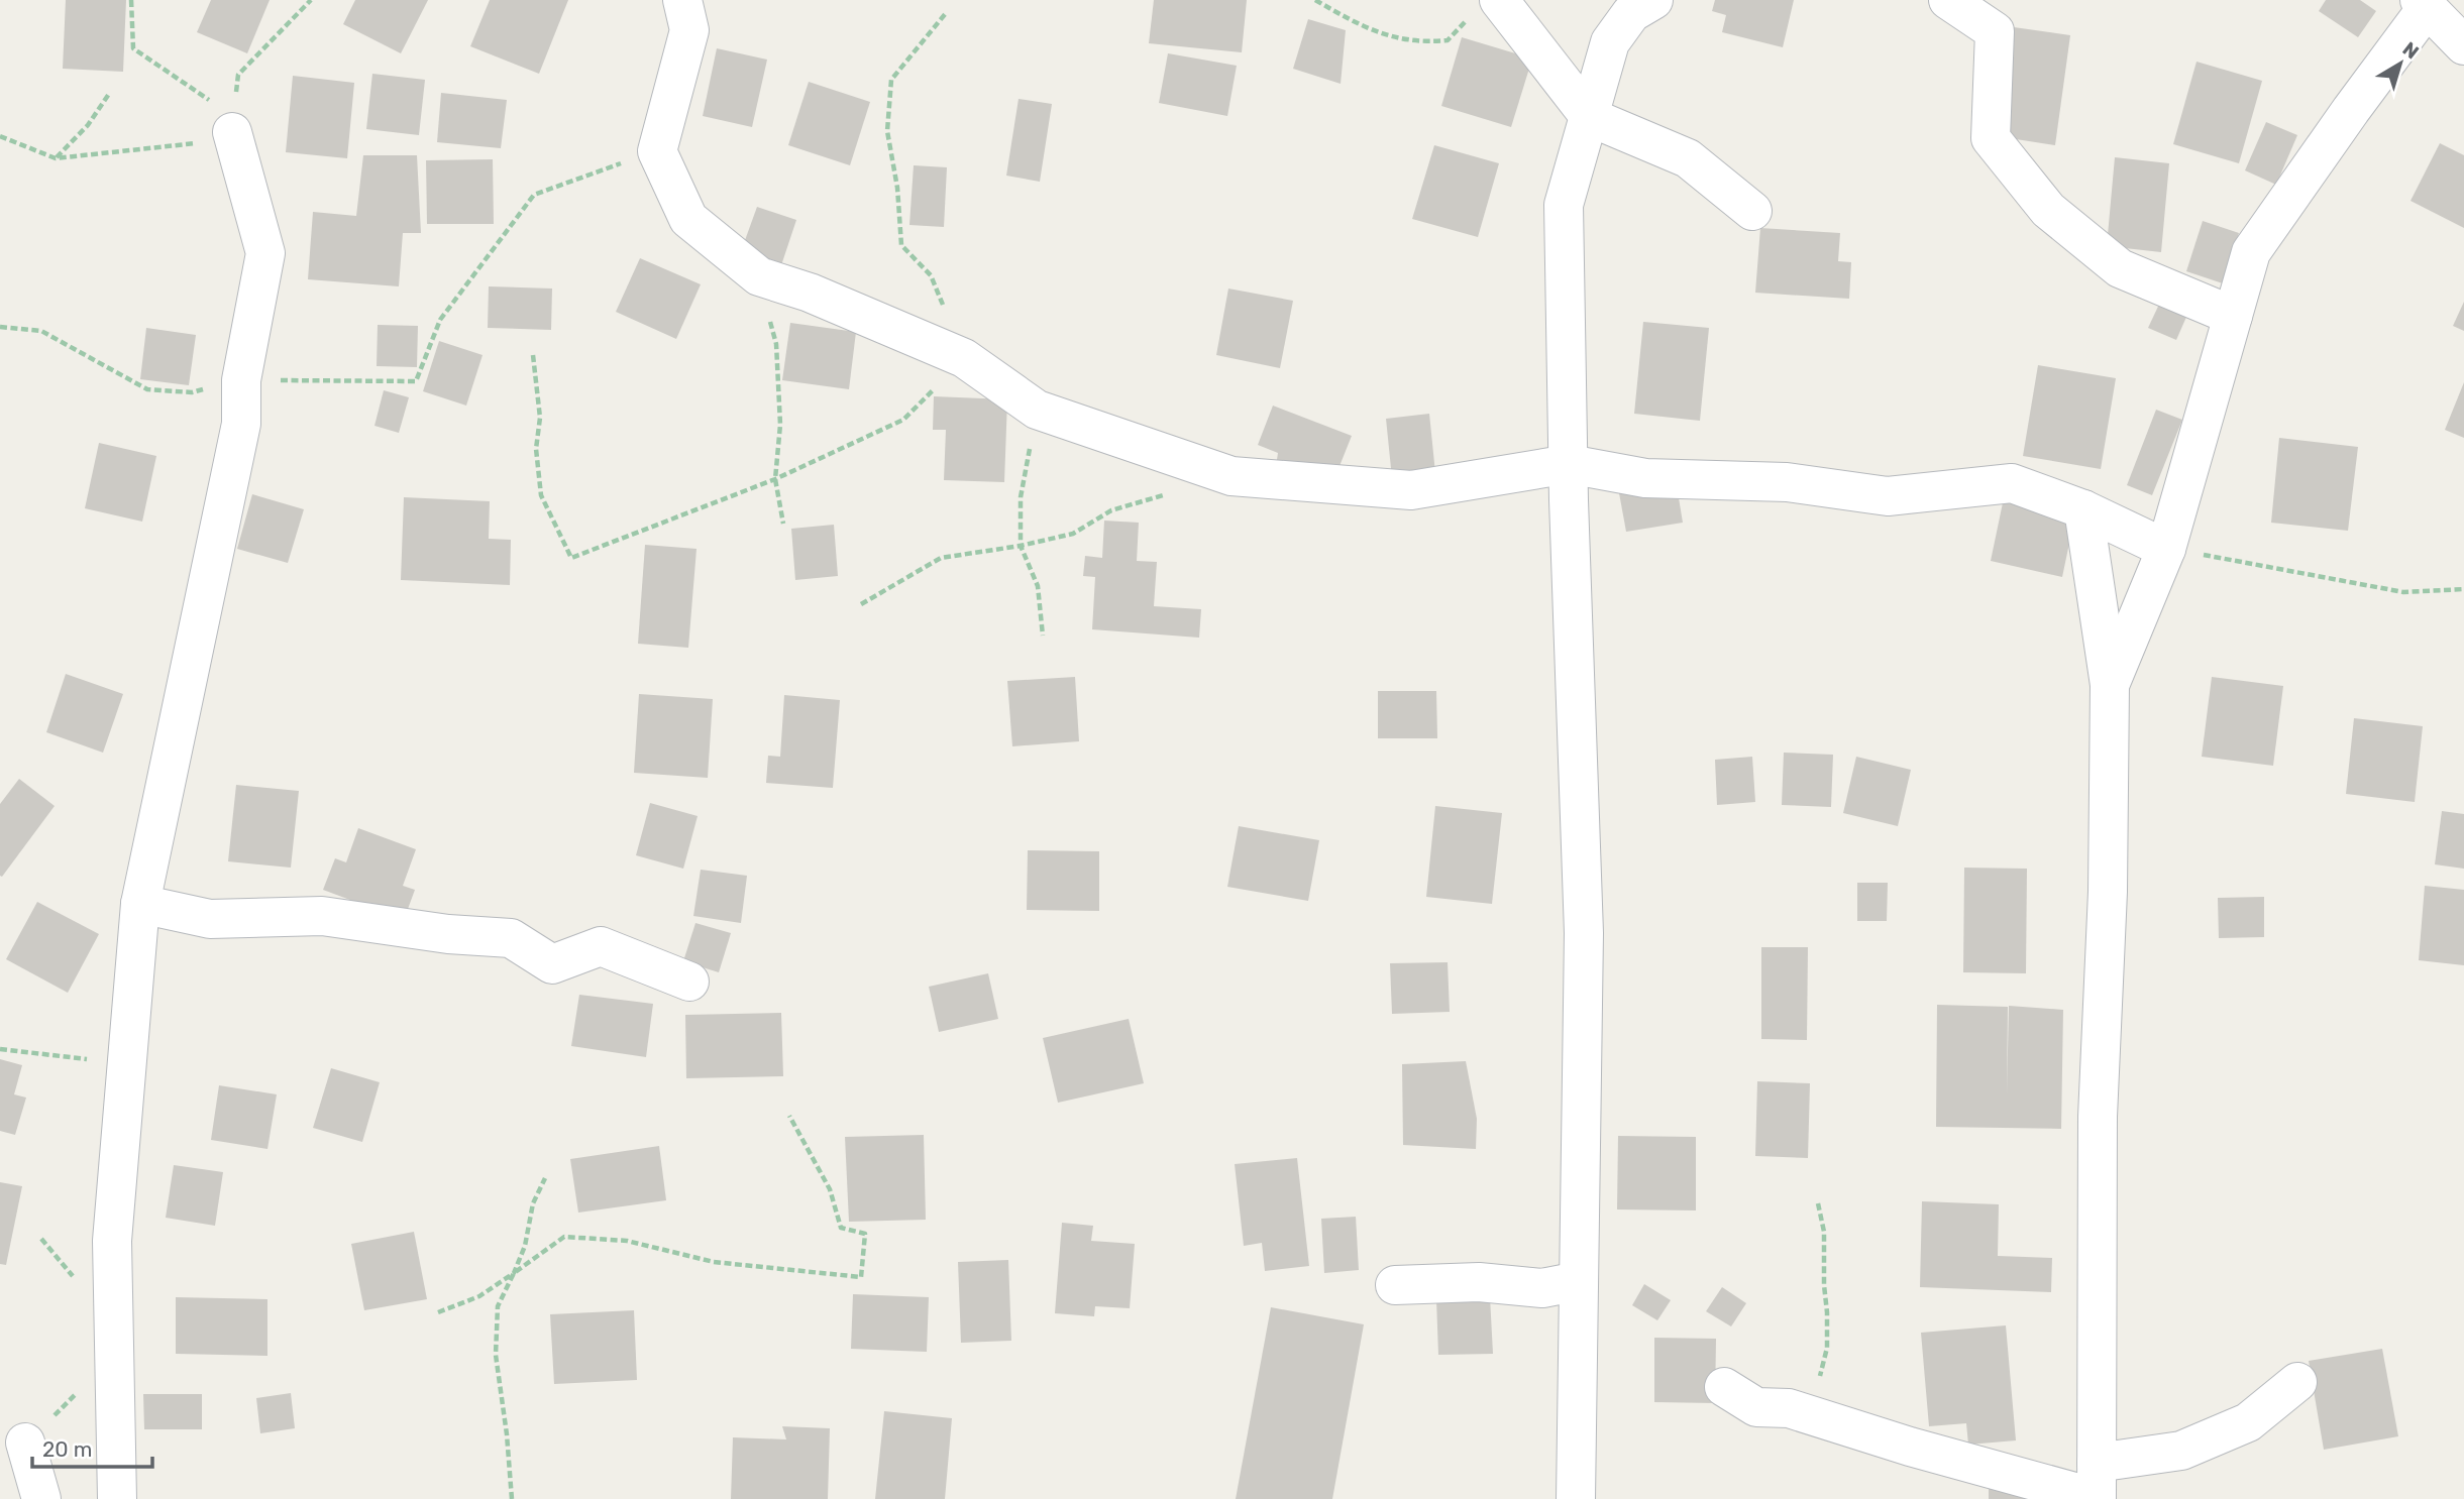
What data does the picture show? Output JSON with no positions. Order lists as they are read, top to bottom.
{
  "scale_bar": "20 m",
  "north": "top right"
}
